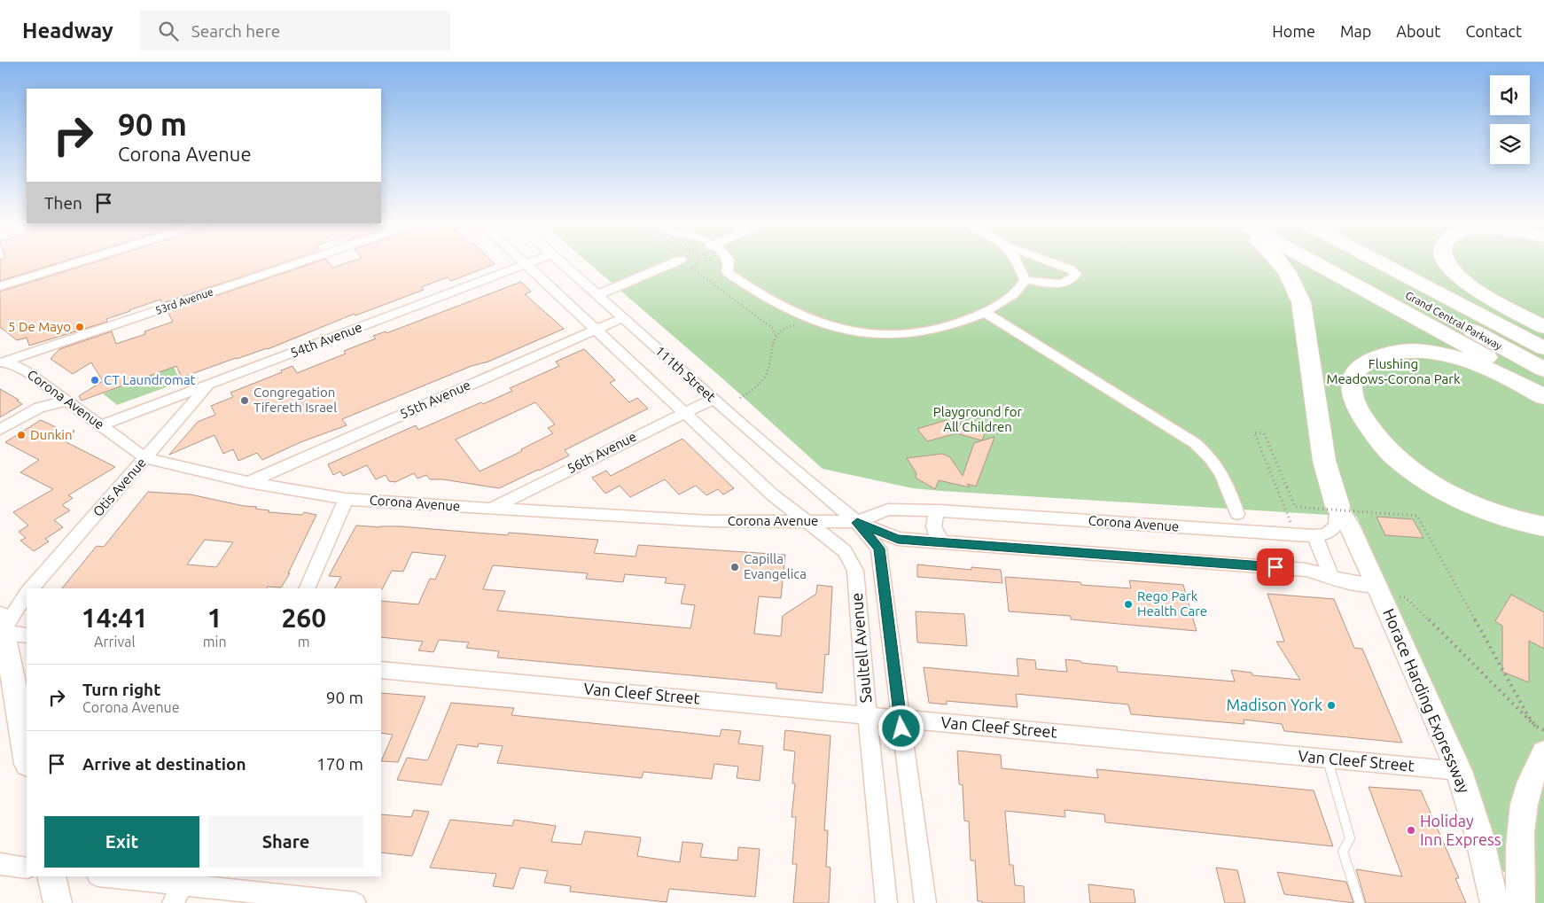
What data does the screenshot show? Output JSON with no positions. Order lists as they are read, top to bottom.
{
  "streets": {
    "highway": ["Grand Central Parkway"],
    "main road": ["Horace Harding Expressway"],
    "street": [
      "53rd Avenue",
      "54th Avenue",
      "111th Street",
      "Corona Avenue",
      "55th Avenue",
      "56th Avenue",
      "Otis Avenue",
      "Saultell Avenue",
      "Van Cleef Street"
    ]
  },
  "crossings": [
    ["53rd Avenue", "Corona Avenue"],
    ["54th Avenue", "111th Street"],
    ["54th Avenue", "Corona Avenue"],
    ["54th Avenue", "Otis Avenue"],
    ["111th Street", "Corona Avenue"],
    ["111th Street", "55th Avenue"],
    ["111th Street", "56th Avenue"],
    ["111th Street", "Saultell Avenue"],
    ["Corona Avenue", "55th Avenue"],
    ["Corona Avenue", "56th Avenue"],
    ["Corona Avenue", "Otis Avenue"],
    ["Corona Avenue", "Saultell Avenue"],
    ["Corona Avenue", "Horace Harding Expressway"],
    ["Saultell Avenue", "Van Cleef Street"],
    ["Van Cleef Street", "Horace Harding Expressway"]
  ],
  "parks": ["Flushing Meadows-Corona Park", "Playground for All Children"],
  "places": [
    "5 De Mayo",
    "CT Laundromat",
    "Congregation Tifereth Israel",
    "Dunkin'",
    "Capilla Evangelica",
    "Rego Park Health Care",
    "Madison York",
    "Holiday Inn Express"
  ],
  "page": {
    "header": "Headway",
    "search": "Search here",
    "nav": [
      "Home",
      "Map",
      "About",
      "Contact"
    ],
    "turn": ["90 m", "Corona Avenue"],
    "then": "Then",
    "eta": [
      "14:41",
      "Arrival",
      "1",
      "min",
      "260",
      "m"
    ],
    "list": [
      {
        "name": "Turn right",
        "note": "Corona Avenue",
        "value": "90 m"
      },
      {
        "name": "Arrive at destination",
        "value": "170 m"
      }
    ],
    "buttons": ["Exit", "Share"]
  }
}
